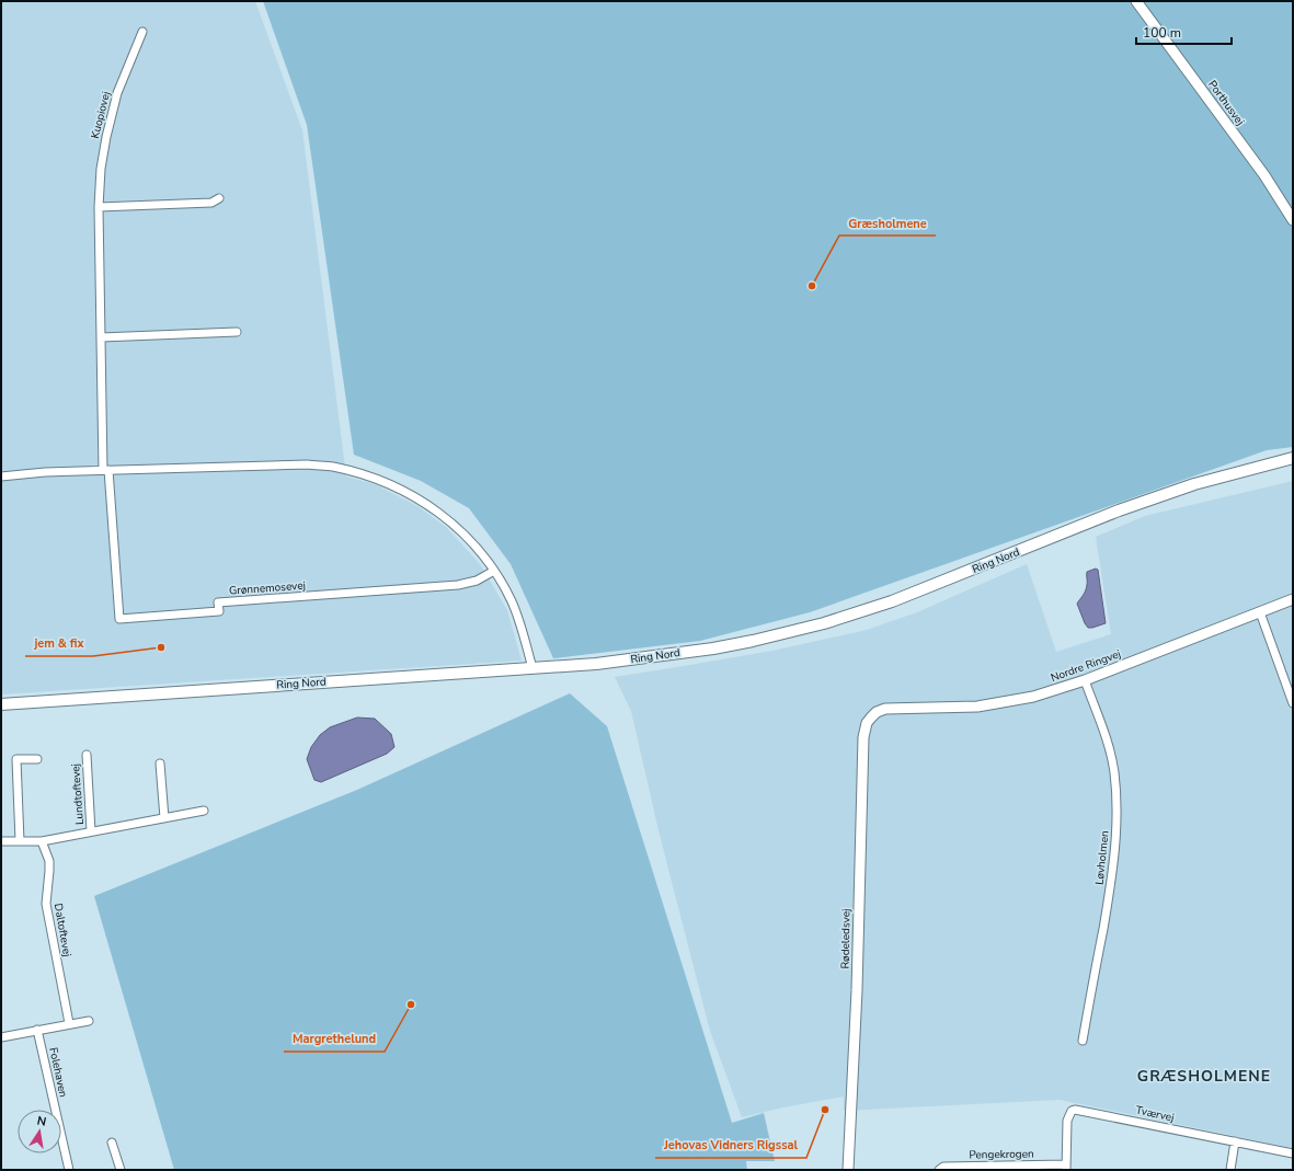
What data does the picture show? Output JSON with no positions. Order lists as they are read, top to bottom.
{
  "streets": {
    "main road": ["Ring Nord"],
    "street": [
      "Porthusvej",
      "Kuopiovej",
      "Grønnemosevej",
      "Nordre Ringvej",
      "Lundtoftevej",
      "Løvholmen",
      "Daltoftevej",
      "Rødeledsvej",
      "Folehaven",
      "Tværvej",
      "Pengekrogen"
    ]
  },
  "crossings": [
    ["Kuopiovej", "Grønnemosevej"],
    ["Nordre Ringvej", "Løvholmen"],
    ["Nordre Ringvej", "Rødeledsvej"],
    ["Lundtoftevej", "Daltoftevej"],
    ["Tværvej", "Pengekrogen"]
  ],
  "districts": ["GRÆSHOLMENE"],
  "places": [
    "Græsholmene",
    "jem & fix",
    "Margrethelund",
    "Jehovas Vidners Rigssal"
  ],
  "scale_bar": "100 m",
  "north": "top"
}
